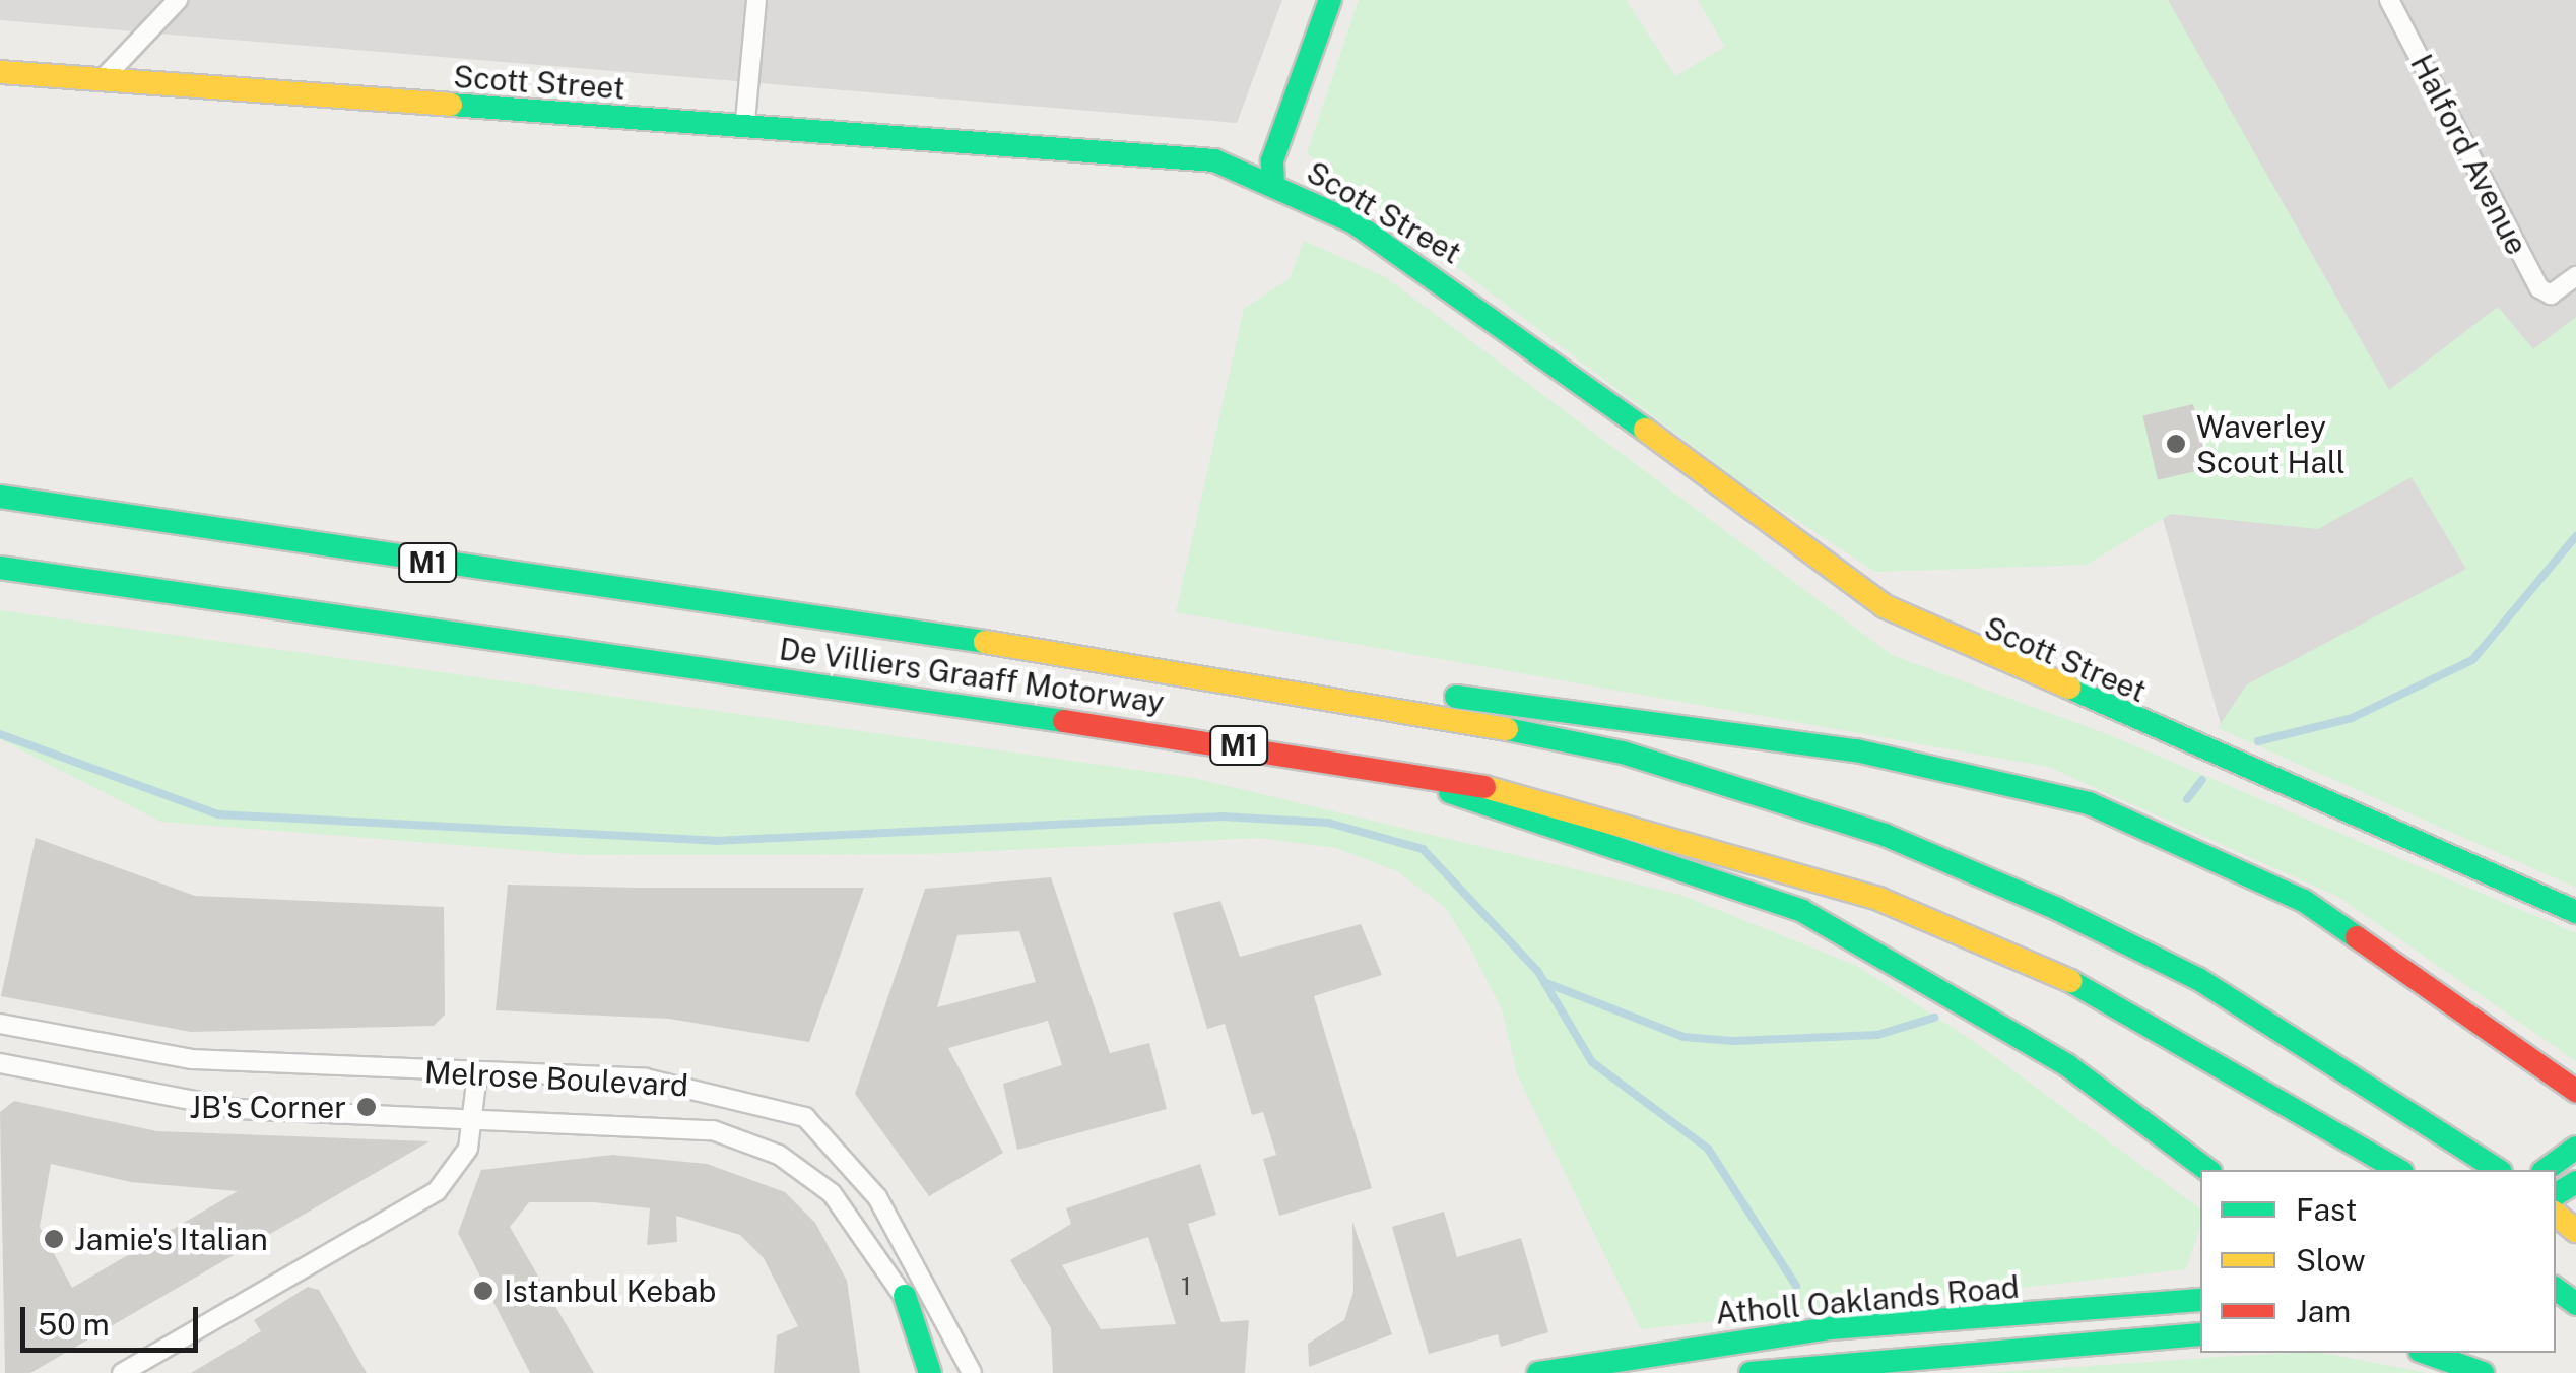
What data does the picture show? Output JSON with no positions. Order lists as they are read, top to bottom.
{
  "streets": {
    "main road": [
      "Scott Street",
      "M1",
      "De Villiers Graaff Motorway",
      "Atholl Oaklands Road"
    ],
    "street": ["Halford Avenue", "Melrose Boulevard"]
  },
  "places": [
    "Waverley Scout Hall",
    "JB's Corner",
    "Jamie's Italian",
    "Istanbul Kebab"
  ],
  "house_numbers": ["1"],
  "legend": ["Fast", "Slow", "Jam"],
  "scale_bar": "50 m"
}
